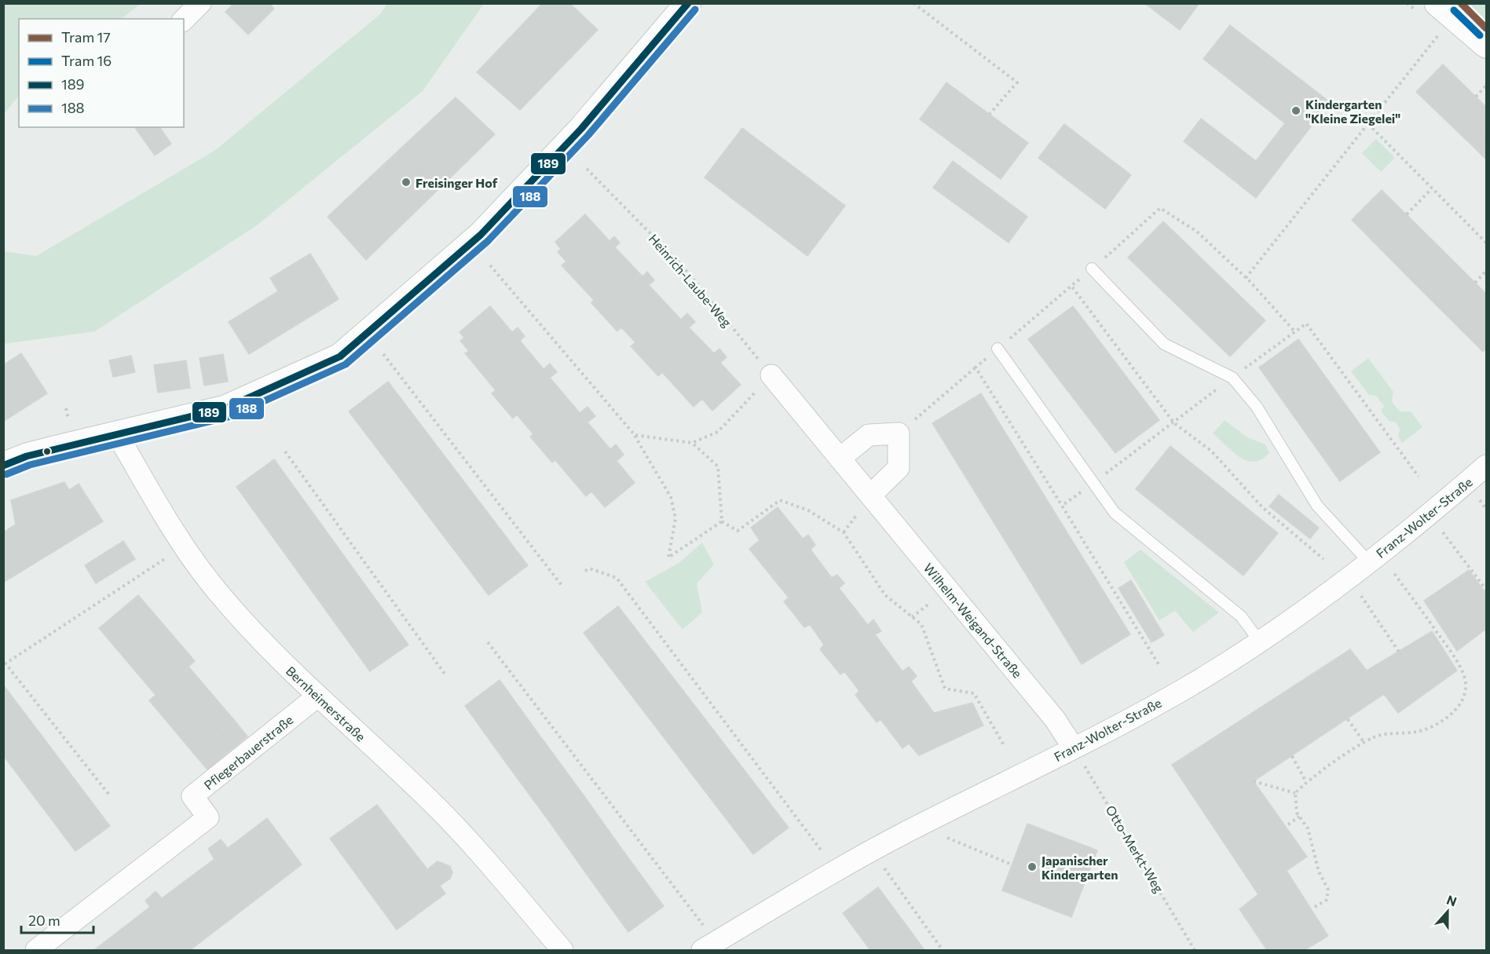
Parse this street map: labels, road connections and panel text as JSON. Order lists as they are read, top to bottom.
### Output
{
  "streets": {
    "street": [
      "Franz-Wolter-Straße",
      "Wilhelm-Weigand-Straße",
      "Bernheimerstraße",
      "Pflegerbauerstraße"
    ],
    "path": ["Heinrich-Laube-Weg", "Otto-Merkt-Weg"]
  },
  "crossings": [
    ["Heinrich-Laube-Weg", "Wilhelm-Weigand-Straße"],
    ["Franz-Wolter-Straße", "Wilhelm-Weigand-Straße"],
    ["Franz-Wolter-Straße", "Otto-Merkt-Weg"],
    ["Wilhelm-Weigand-Straße", "Otto-Merkt-Weg"],
    ["Bernheimerstraße", "Pflegerbauerstraße"]
  ],
  "places": ["Kindergarten \"Kleine Ziegelei\"", "Freisinger Hof", "Japanischer Kindergarten"],
  "lines": [
    "tram line 17",
    "transit line 189",
    "transit line 188",
    "tram line 16"
  ],
  "legend": [
    "Tram 17",
    "Tram 16",
    "189",
    "188"
  ],
  "scale_bar": "20 m",
  "north": "top"
}
